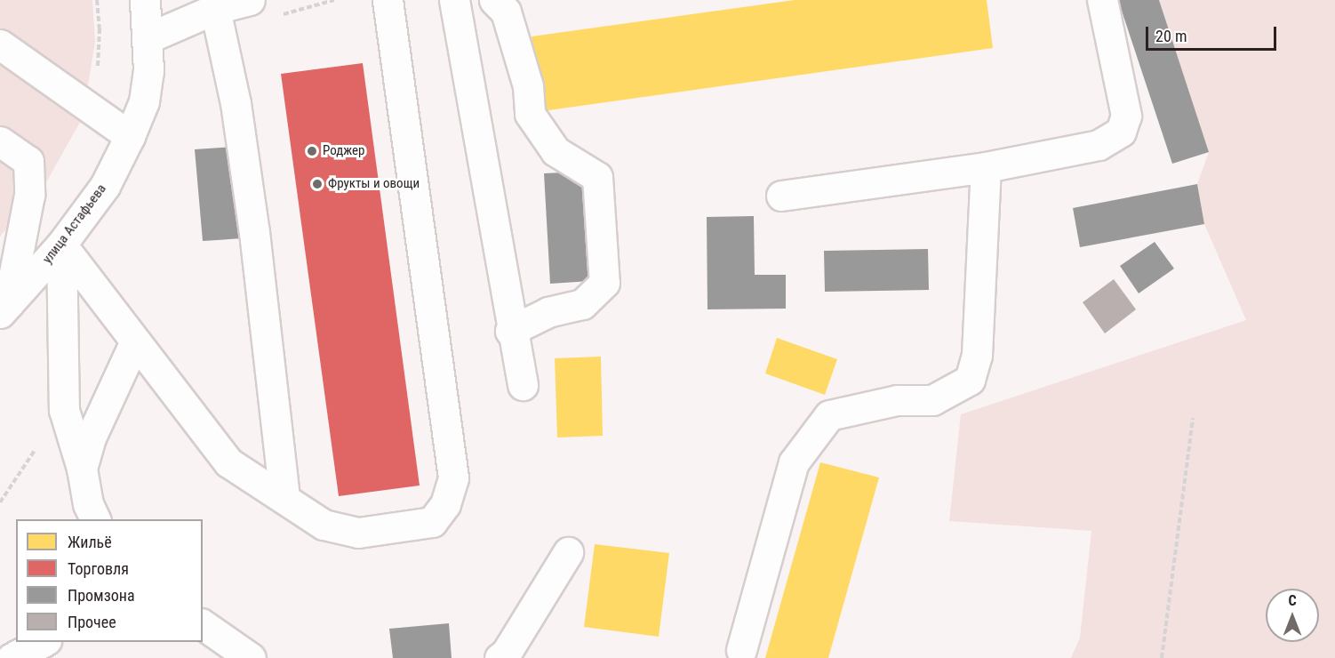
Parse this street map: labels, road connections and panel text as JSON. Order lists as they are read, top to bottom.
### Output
{
  "streets": {
    "street": ["улица Астафьева"]
  },
  "places": ["Роджер", "Фрукты и овощи"],
  "legend": [
    "Жильё",
    "Торговля",
    "Промзона",
    "Прочее"
  ],
  "scale_bar": "20 m",
  "north": "top"
}
